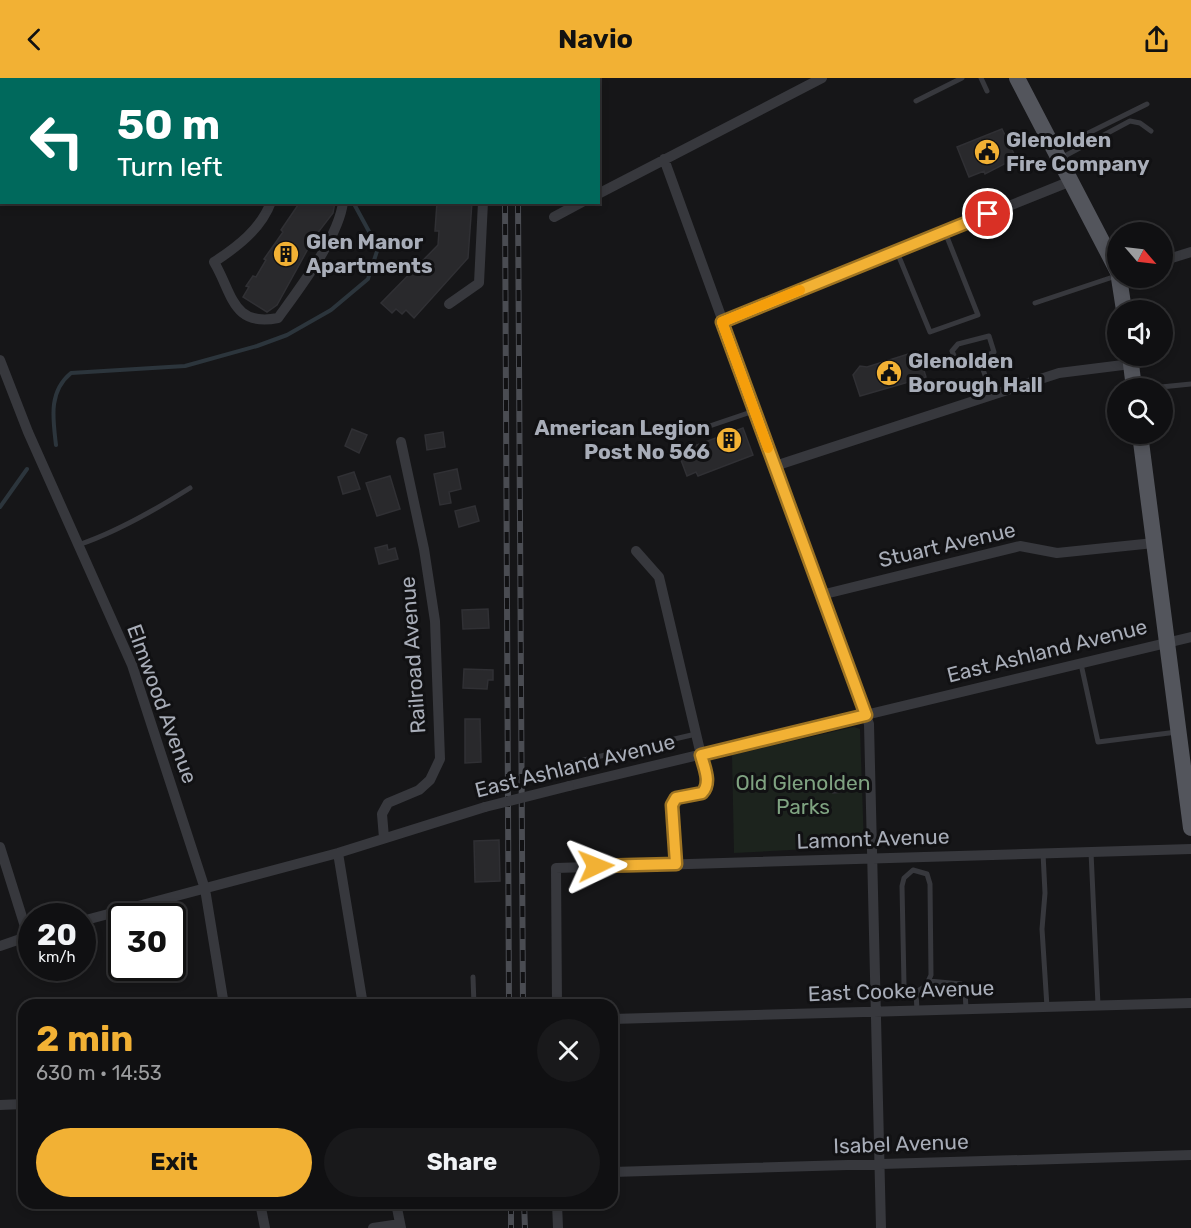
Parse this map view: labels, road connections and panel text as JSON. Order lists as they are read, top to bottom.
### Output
{
  "streets": {
    "street": [
      "Stuart Avenue",
      "East Ashland Avenue",
      "Railroad Avenue",
      "Elmwood Avenue",
      "Lamont Avenue",
      "East Cooke Avenue",
      "Isabel Avenue"
    ]
  },
  "crossings": [
    ["East Ashland Avenue", "Railroad Avenue"],
    ["East Ashland Avenue", "Elmwood Avenue"]
  ],
  "parks": ["Old Glenolden Parks"],
  "places": {
    "public building": ["Glenolden Fire Company", "Glenolden Borough Hall"],
    "building": ["Glen Manor Apartments", "American Legion Post No 566"]
  },
  "north": "bottom right",
  "page": {
    "header": "Navio",
    "turn": ["50 m", "Turn left"],
    "speed": "20 km/h",
    "limit": "30",
    "heading": ["2 min", "630 m · 14:53"],
    "buttons": ["Exit", "Share"]
  }
}
